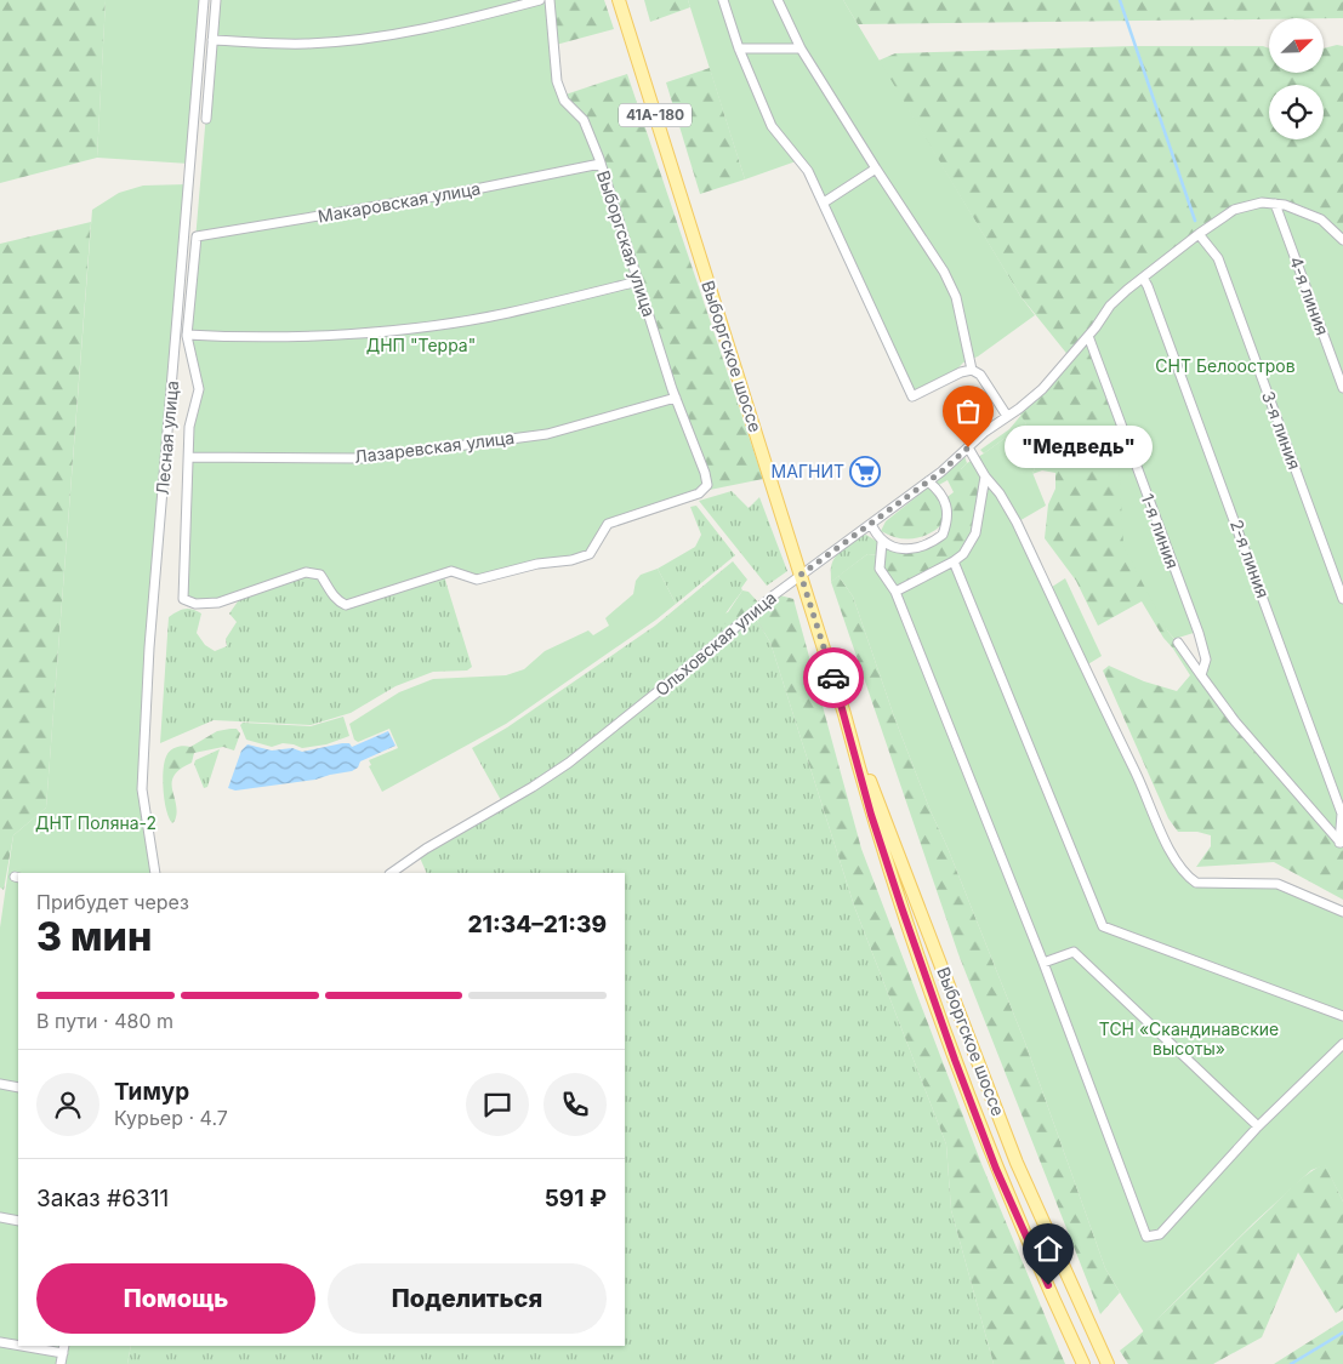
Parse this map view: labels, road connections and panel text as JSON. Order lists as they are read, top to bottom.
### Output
{
  "streets": {
    "main road": ["41А-180", "Выборгское шоссе"],
    "street": [
      "Макаровская улица",
      "Выборгская улица",
      "4-я линия",
      "3-я линия",
      "Лесная улица",
      "Лазаревская улица",
      "1-я линия",
      "2-я линия",
      "Ольховская улица"
    ]
  },
  "crossings": [
    ["Макаровская улица", "Выборгская улица"],
    ["Выборгская улица", "Лазаревская улица"],
    ["4-я линия", "Ольховская улица"],
    ["Выборгское шоссе", "Ольховская улица"],
    ["3-я линия", "Ольховская улица"],
    ["1-я линия", "Ольховская улица"],
    ["2-я линия", "Ольховская улица"]
  ],
  "parks": [
    "ДНП \"Терра\"",
    "СНТ Белоостров",
    "ДНТ Поляна-2",
    "ТСН «Скандинавские высоты»"
  ],
  "places": {
    "other": ["\"Медведь\""],
    "supermarket": ["МАГНИТ"]
  },
  "north": "top right",
  "page": {
    "bubble": "\"Медведь\"",
    "heading": ["3 мин", "Прибудет через", "21:34–21:39"],
    "panel": [
      "Тимур",
      "Курьер · 4.7",
      "Заказ #6311",
      "591 ₽"
    ],
    "bar": "В пути · 480 m",
    "buttons": ["Помощь", "Поделиться"]
  }
}
